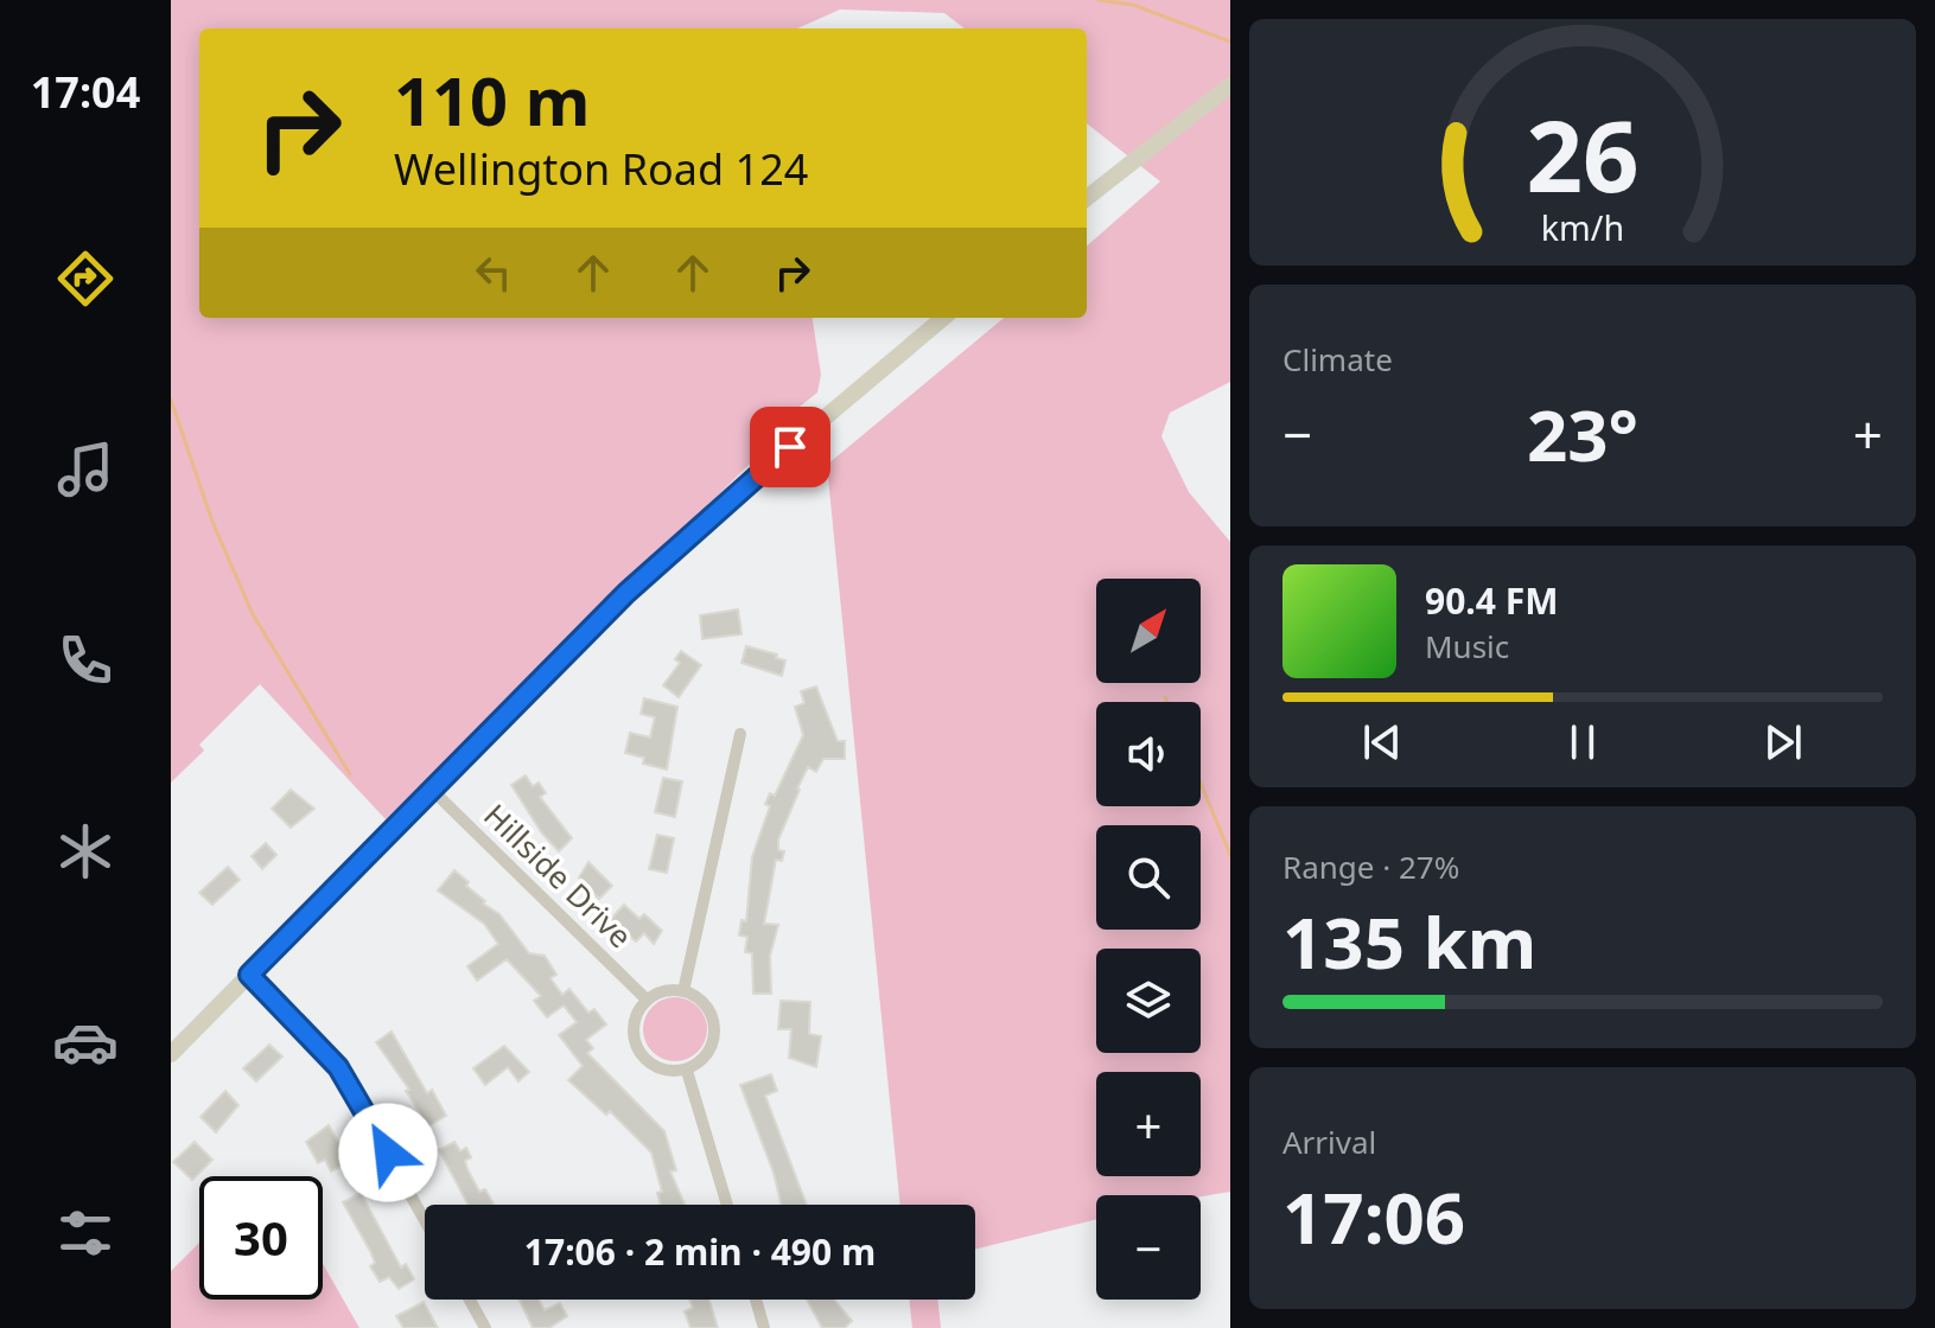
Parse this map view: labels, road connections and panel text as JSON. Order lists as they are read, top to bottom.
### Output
{
  "streets": {
    "street": ["Hillside Drive"]
  },
  "north": "top right",
  "page": {
    "tabs": "17:04",
    "turn": ["110 m", "Wellington Road 124"],
    "tile": [
      "Climate",
      ["Range · 27%", "135 km"],
      ["Arrival", "17:06"]
    ],
    "heat": ["−", "23°", "+"],
    "song": ["90.4 FM", "Music"],
    "map_buttons": ["+", "−"],
    "limit": "30",
    "trip": "17:06 · 2 min · 490 m",
    "gauge": ["26", "km/h"]
  }
}
